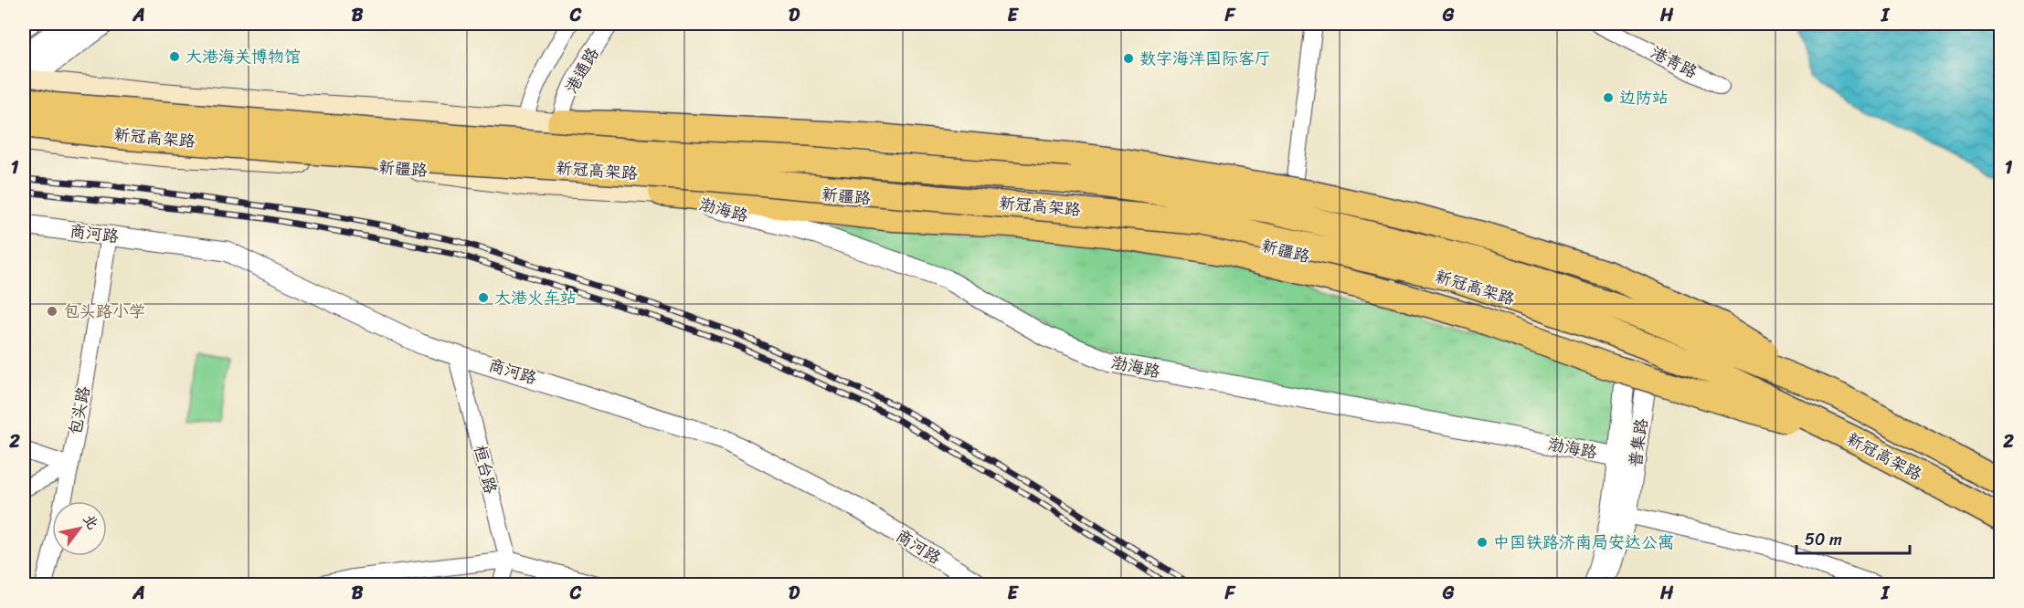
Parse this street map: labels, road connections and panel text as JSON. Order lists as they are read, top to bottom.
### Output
{
  "streets": {
    "highway": ["新冠高架路"],
    "main road": ["新疆路"],
    "street": [
      "港青路",
      "港通路",
      "渤海路",
      "商河路",
      "包头路",
      "普集路",
      "桓台路"
    ]
  },
  "crossings": [
    ["港通路", "新疆路"],
    ["新疆路", "渤海路"],
    ["新疆路", "普集路"],
    ["渤海路", "普集路"],
    ["商河路", "包头路"],
    ["商河路", "桓台路"]
  ],
  "places": [
    "大港海关博物馆",
    "数字海洋国际客厅",
    "边防站",
    "大港火车站",
    "包头路小学",
    "中国铁路济南局安达公寓"
  ],
  "scale_bar": "50 m",
  "north": "top right",
  "grid": {
    "columns": [
      "A",
      "B",
      "C",
      "D",
      "E",
      "F",
      "G",
      "H",
      "I"
    ],
    "rows": ["1", "2"]
  }
}
